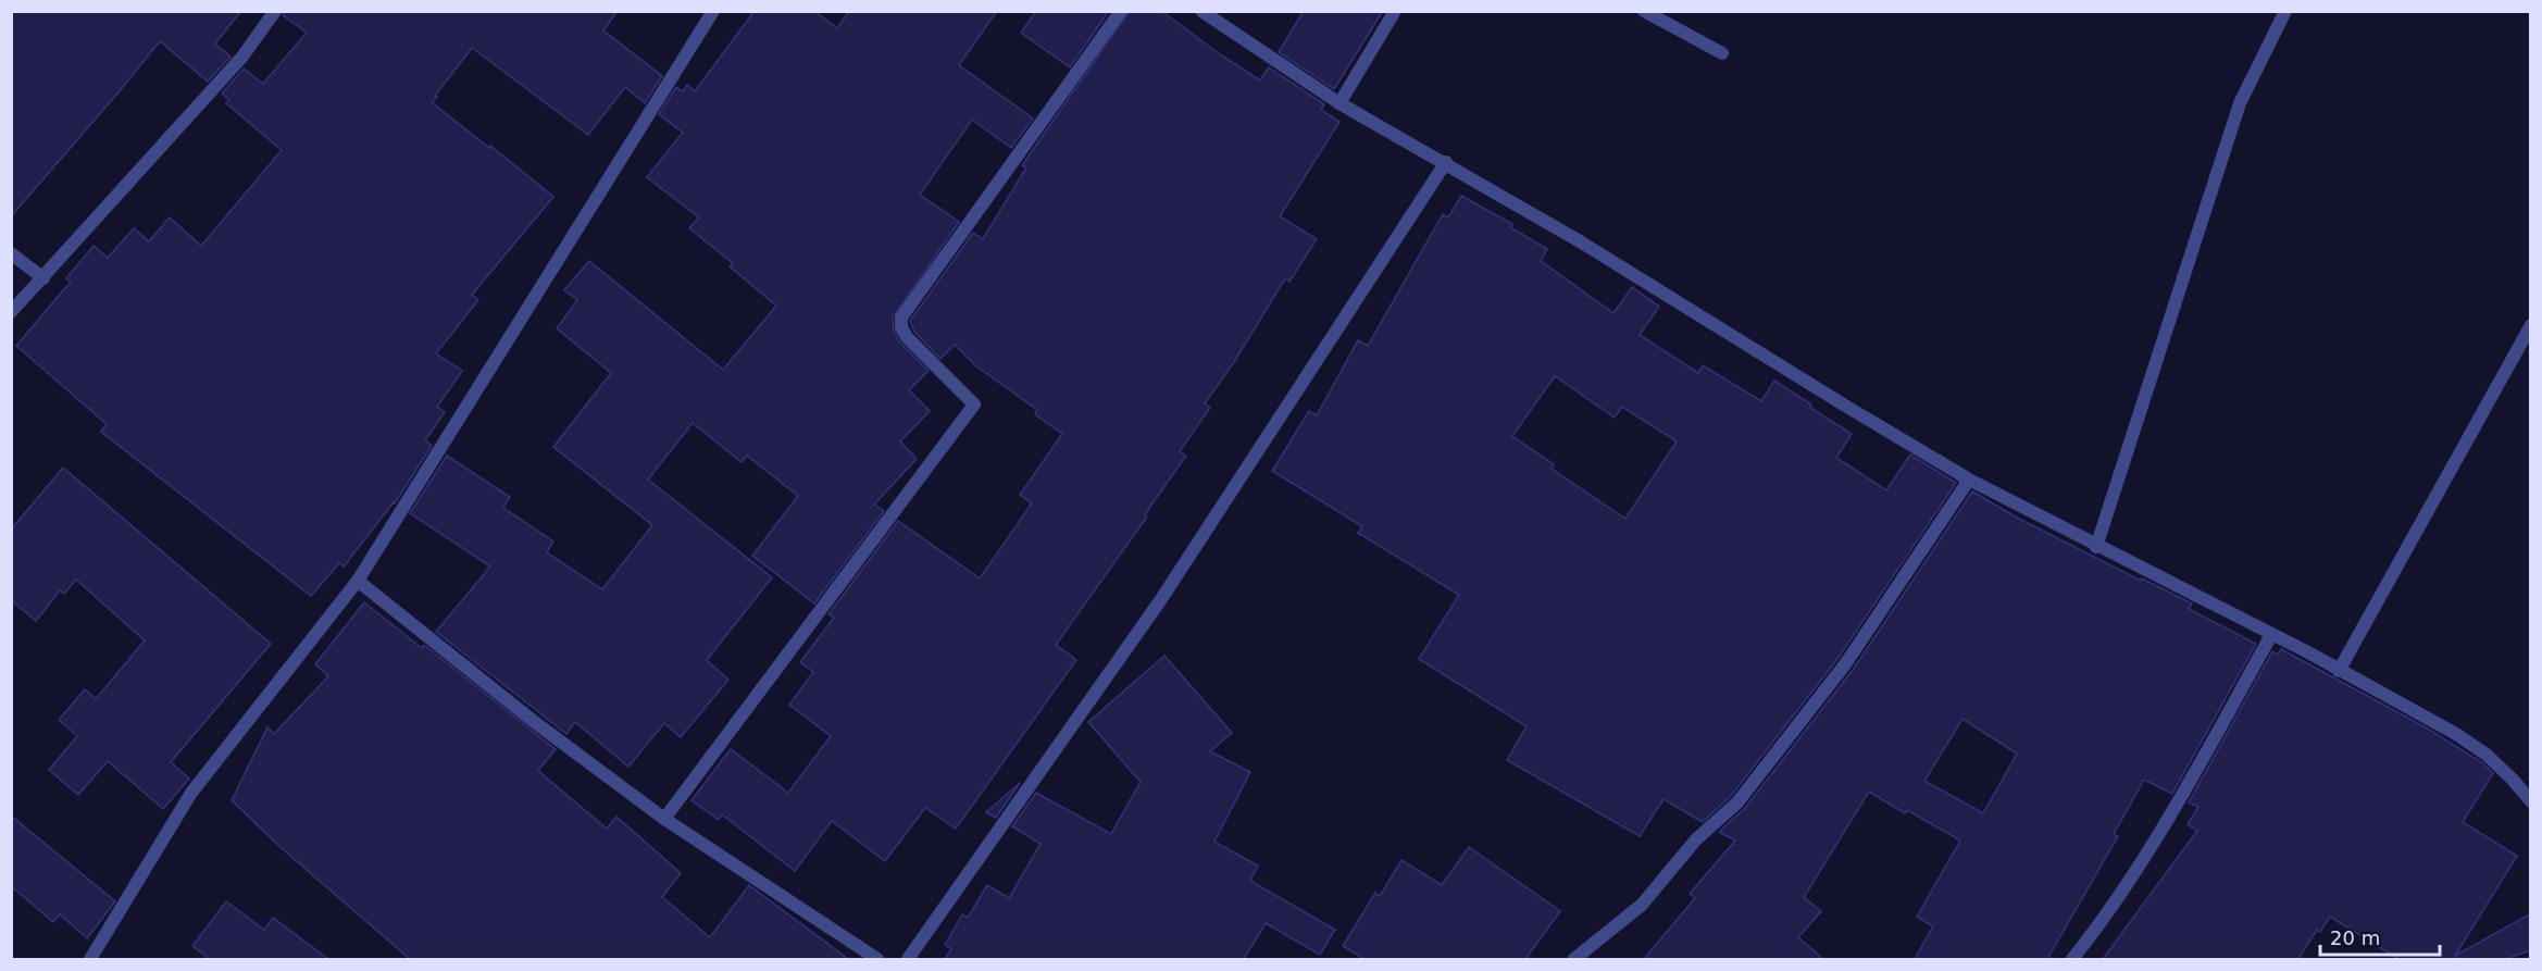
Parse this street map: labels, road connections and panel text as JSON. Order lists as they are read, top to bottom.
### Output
{
  "scale_bar": "20 m"
}
